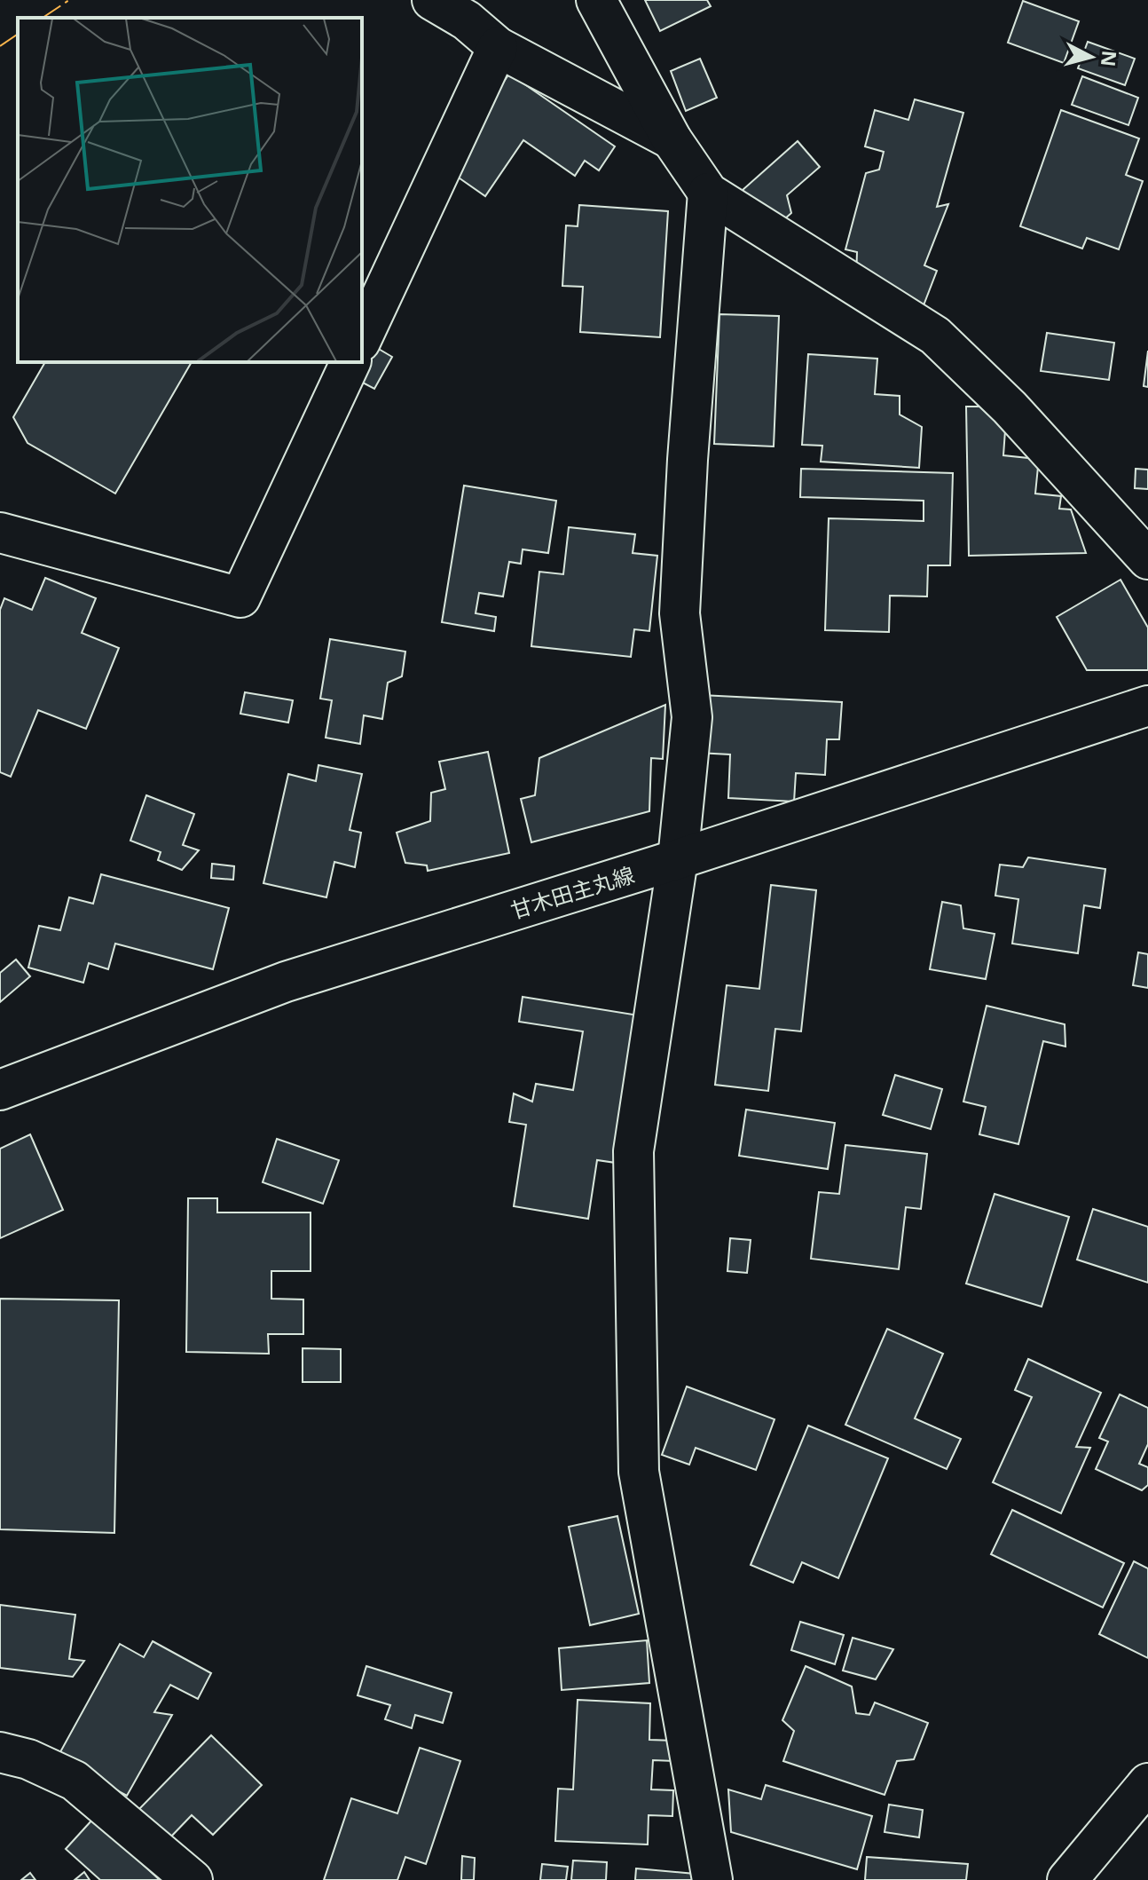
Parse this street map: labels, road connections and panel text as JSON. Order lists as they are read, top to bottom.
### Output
{
  "streets": {
    "street": ["甘木田主丸線"]
  },
  "north": "right"
}
